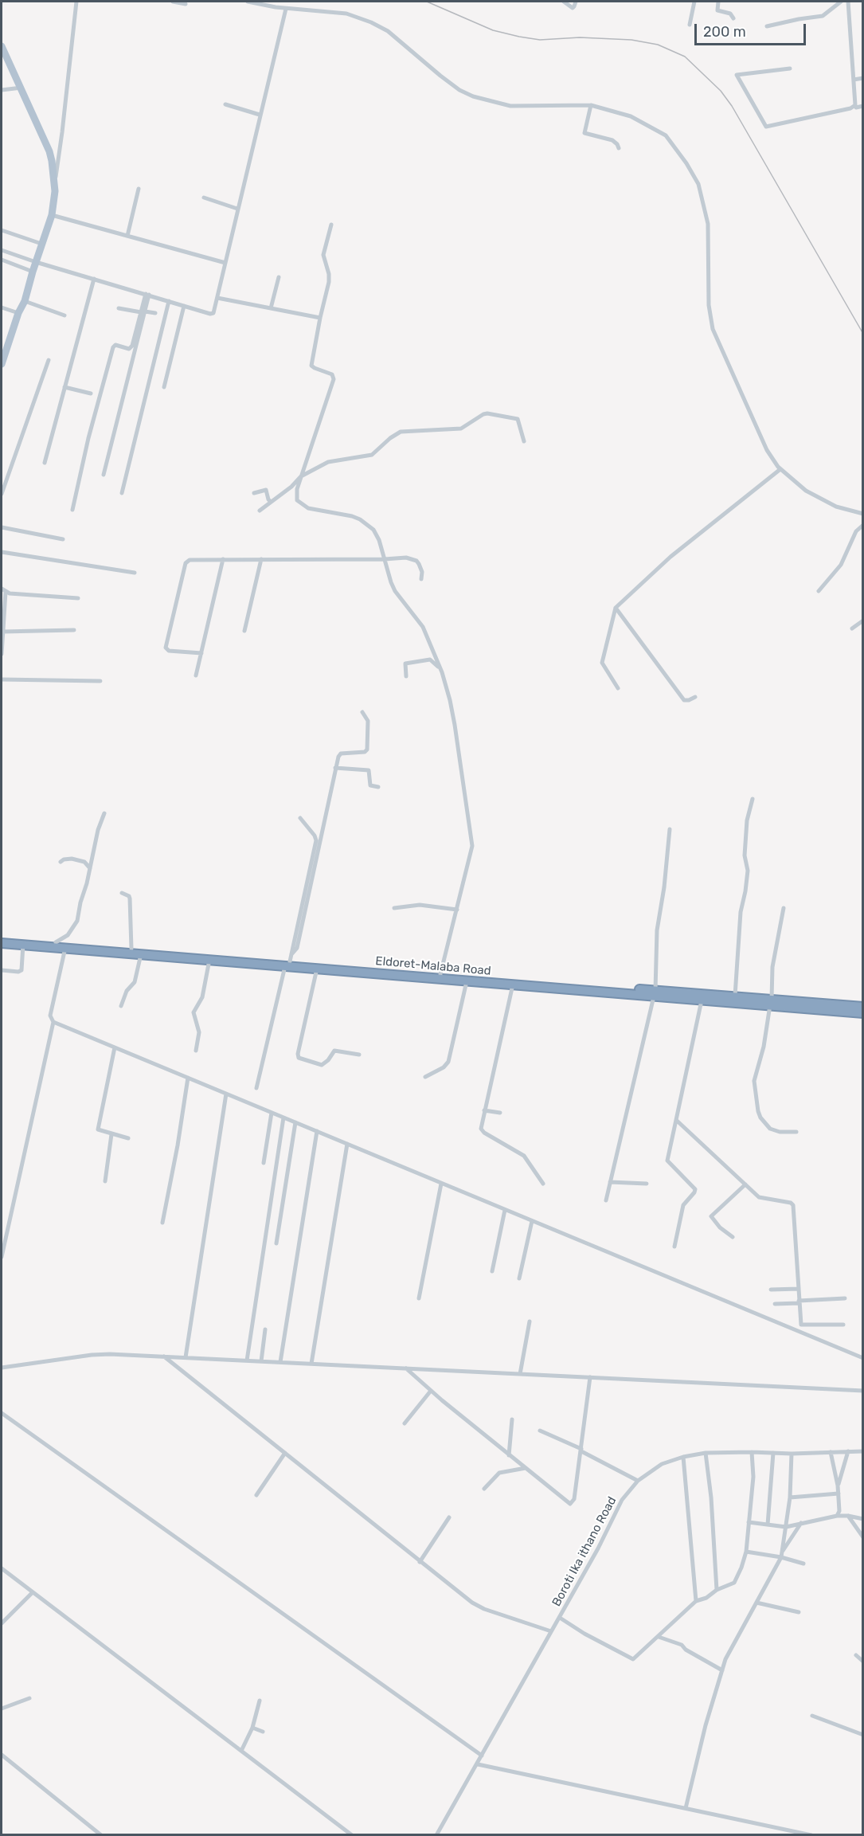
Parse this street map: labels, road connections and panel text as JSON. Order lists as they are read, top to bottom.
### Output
{
  "streets": {
    "highway": ["Eldoret-Malaba Road"],
    "street": ["Boroti Ika ithano Road"]
  },
  "scale_bar": "200 m"
}
